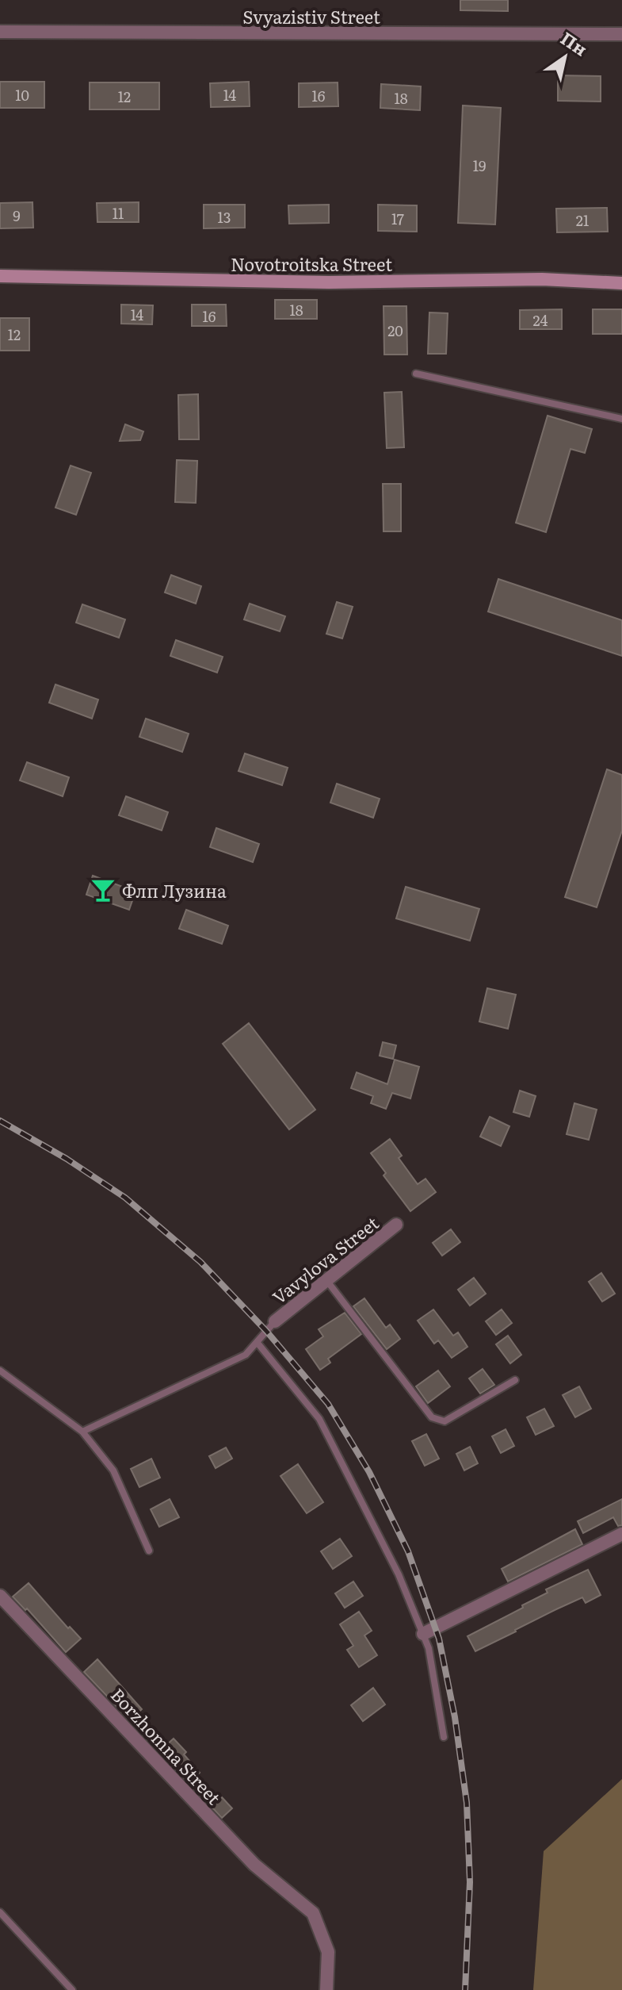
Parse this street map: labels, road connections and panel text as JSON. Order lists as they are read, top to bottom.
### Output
{
  "streets": {
    "main road": ["Novotroitska Street"],
    "street": ["Svyazistiv Street", "Vavylova Street", "Borzhomna Street"]
  },
  "places": {
    "bar": ["Флп Лузина"]
  },
  "house_numbers": [
    "10",
    "14",
    "16",
    "12",
    "18",
    "19",
    "11",
    "9",
    "13",
    "17",
    "21",
    "18",
    "14",
    "16",
    "24",
    "20",
    "12"
  ],
  "north": "top right"
}
